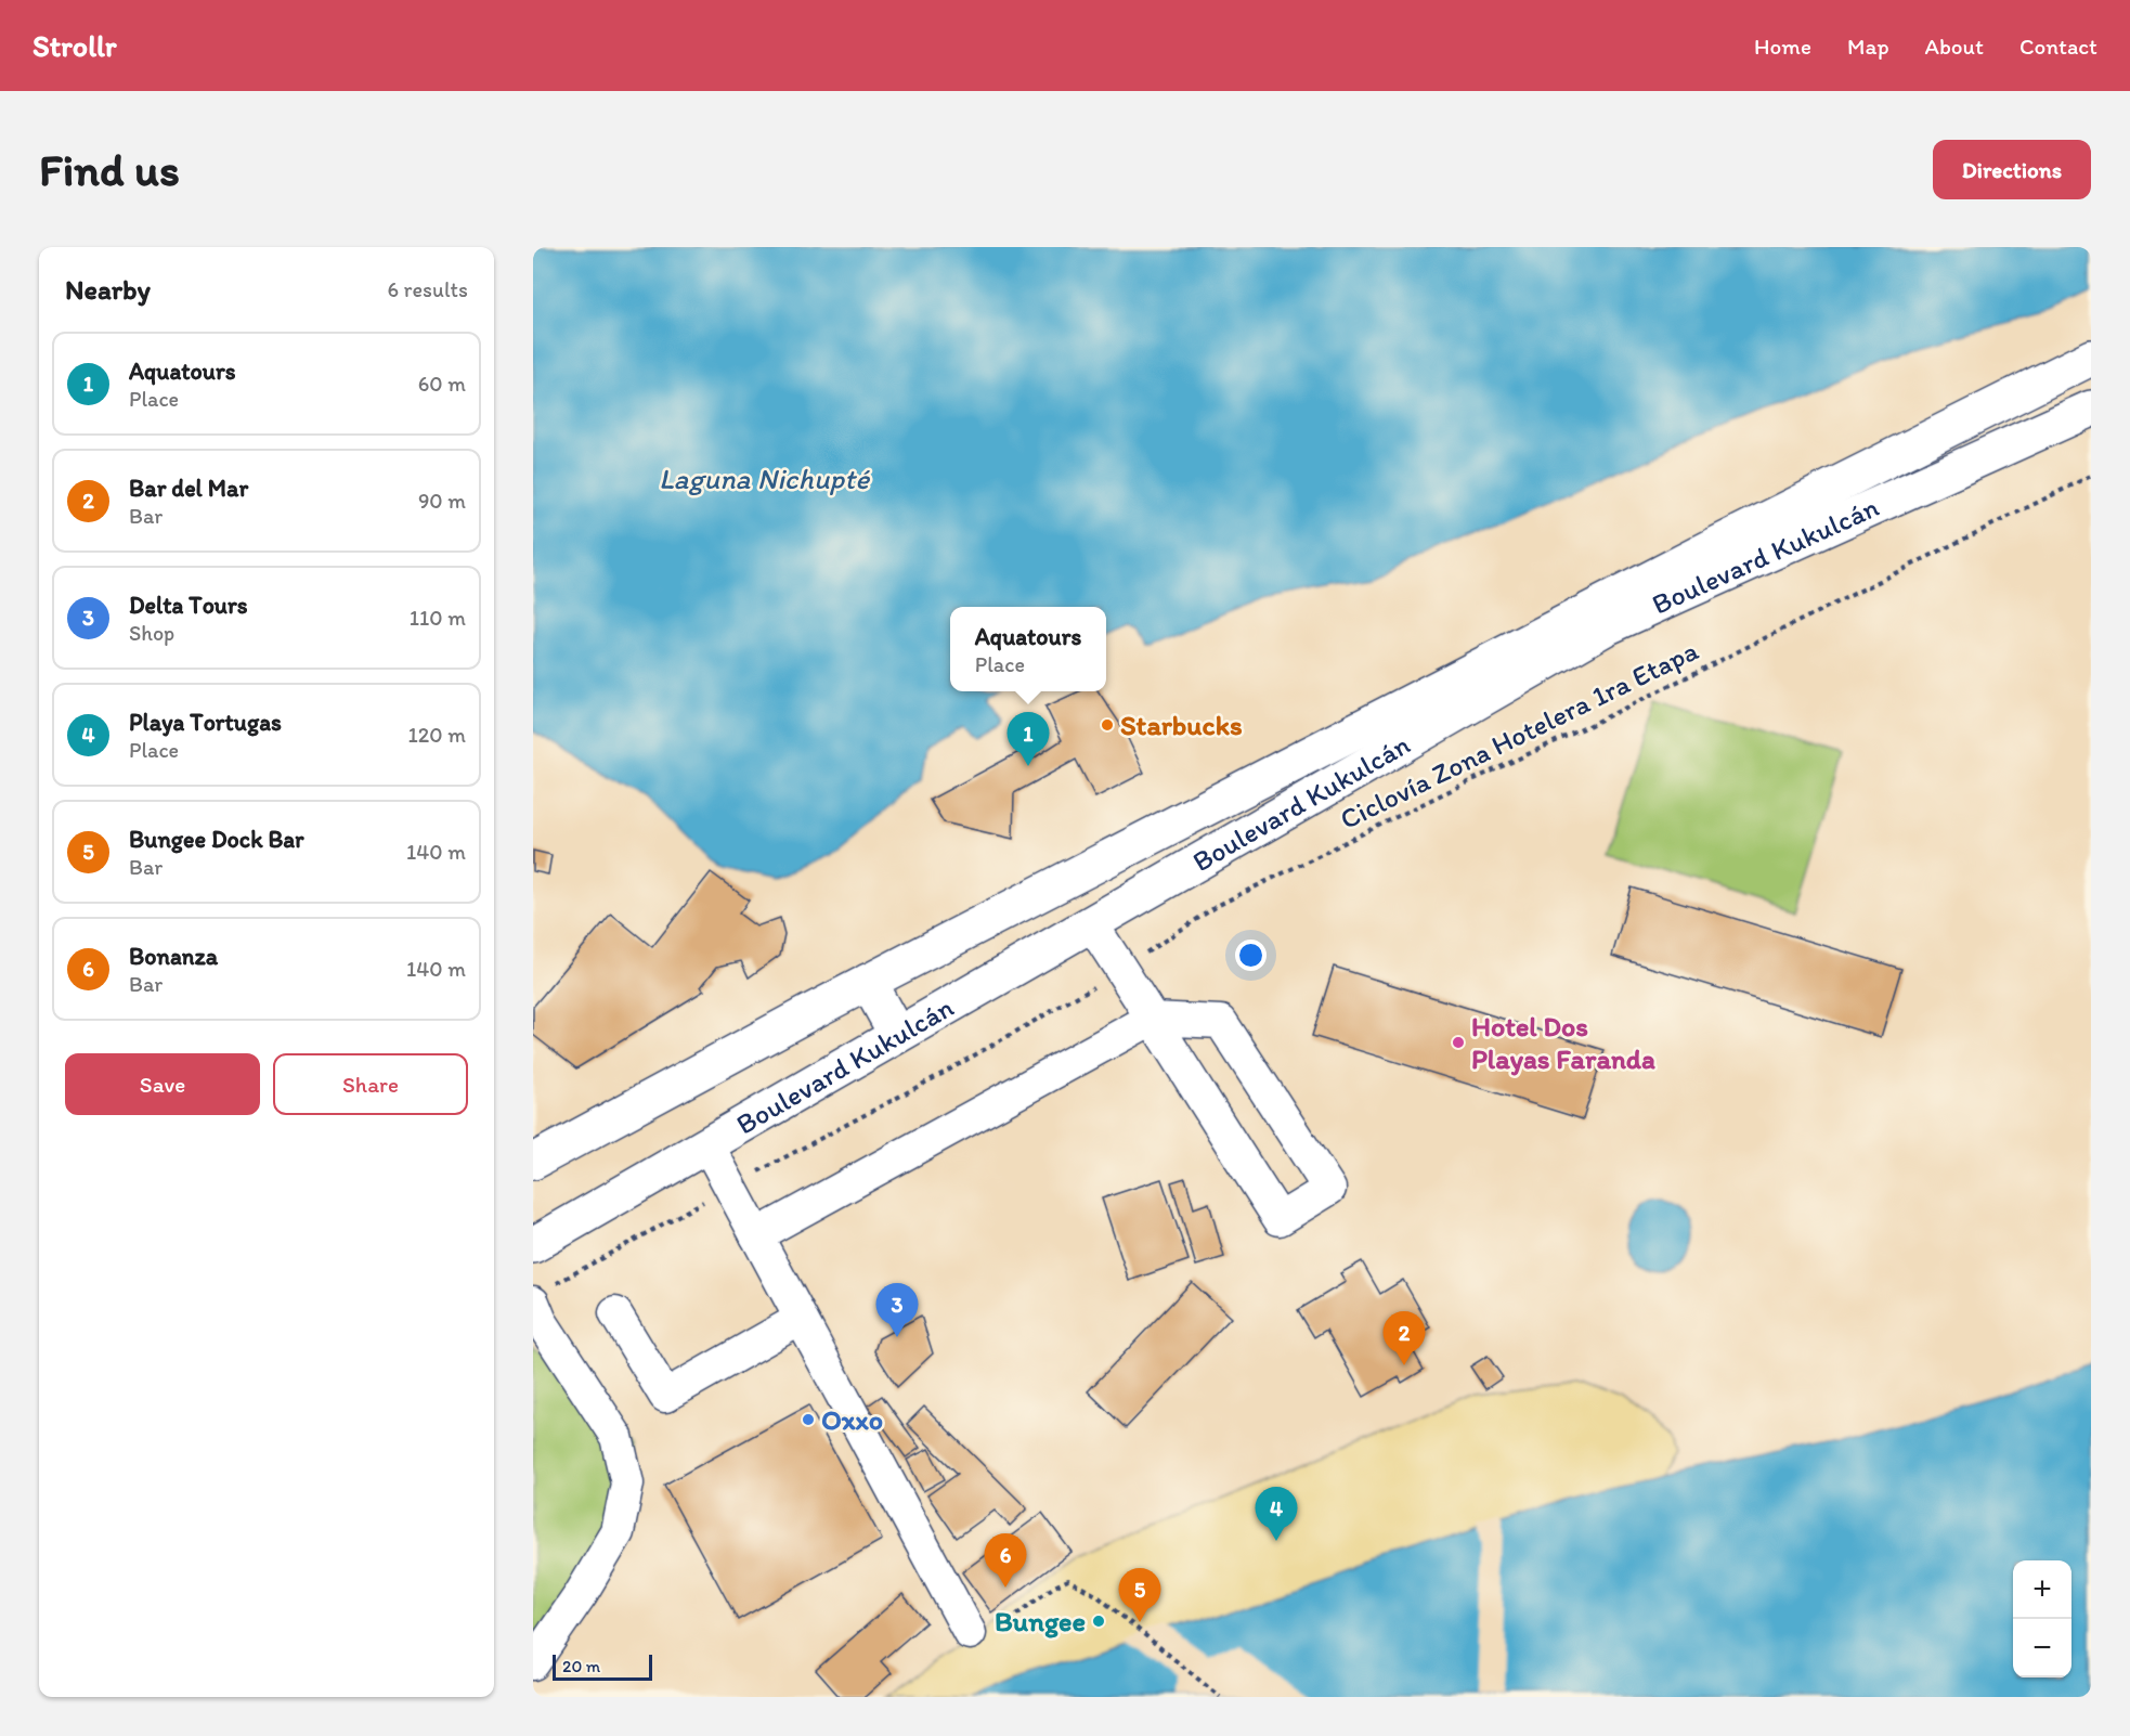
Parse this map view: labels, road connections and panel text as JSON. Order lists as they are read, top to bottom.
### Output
{
  "streets": {
    "main road": ["Boulevard Kukulcán"],
    "path": ["Ciclovía Zona Hotelera 1ra Etapa"]
  },
  "water": ["Laguna Nichupté"],
  "places": [
    "Starbucks",
    "Hotel Dos Playas Faranda",
    "Oxxo",
    "Bungee"
  ],
  "scale_bar": "20 m",
  "page": {
    "header": "Strollr",
    "nav": [
      "Home",
      "Map",
      "About",
      "Contact"
    ],
    "buttons": [
      "Directions",
      ["Save", "Share"]
    ],
    "title": "Find us",
    "heading": ["Nearby", "6 results"],
    "list": [
      {
        "mark": "1",
        "name": "Aquatours",
        "note": "Place",
        "value": "60 m"
      },
      {
        "mark": "2",
        "name": "Bar del Mar",
        "note": "Bar",
        "value": "90 m"
      },
      {
        "mark": "3",
        "name": "Delta Tours",
        "note": "Shop",
        "value": "110 m"
      },
      {
        "mark": "4",
        "name": "Playa Tortugas",
        "note": "Place",
        "value": "120 m"
      },
      {
        "mark": "5",
        "name": "Bungee Dock Bar",
        "note": "Bar",
        "value": "140 m"
      },
      {
        "mark": "6",
        "name": "Bonanza",
        "note": "Bar",
        "value": "140 m"
      }
    ],
    "popup": ["Aquatours", "Place"],
    "pins": [
      "1",
      "3",
      "2",
      "4",
      "6",
      "5"
    ],
    "map_buttons": ["+", "−"],
    "scale": "20 m"
  }
}
